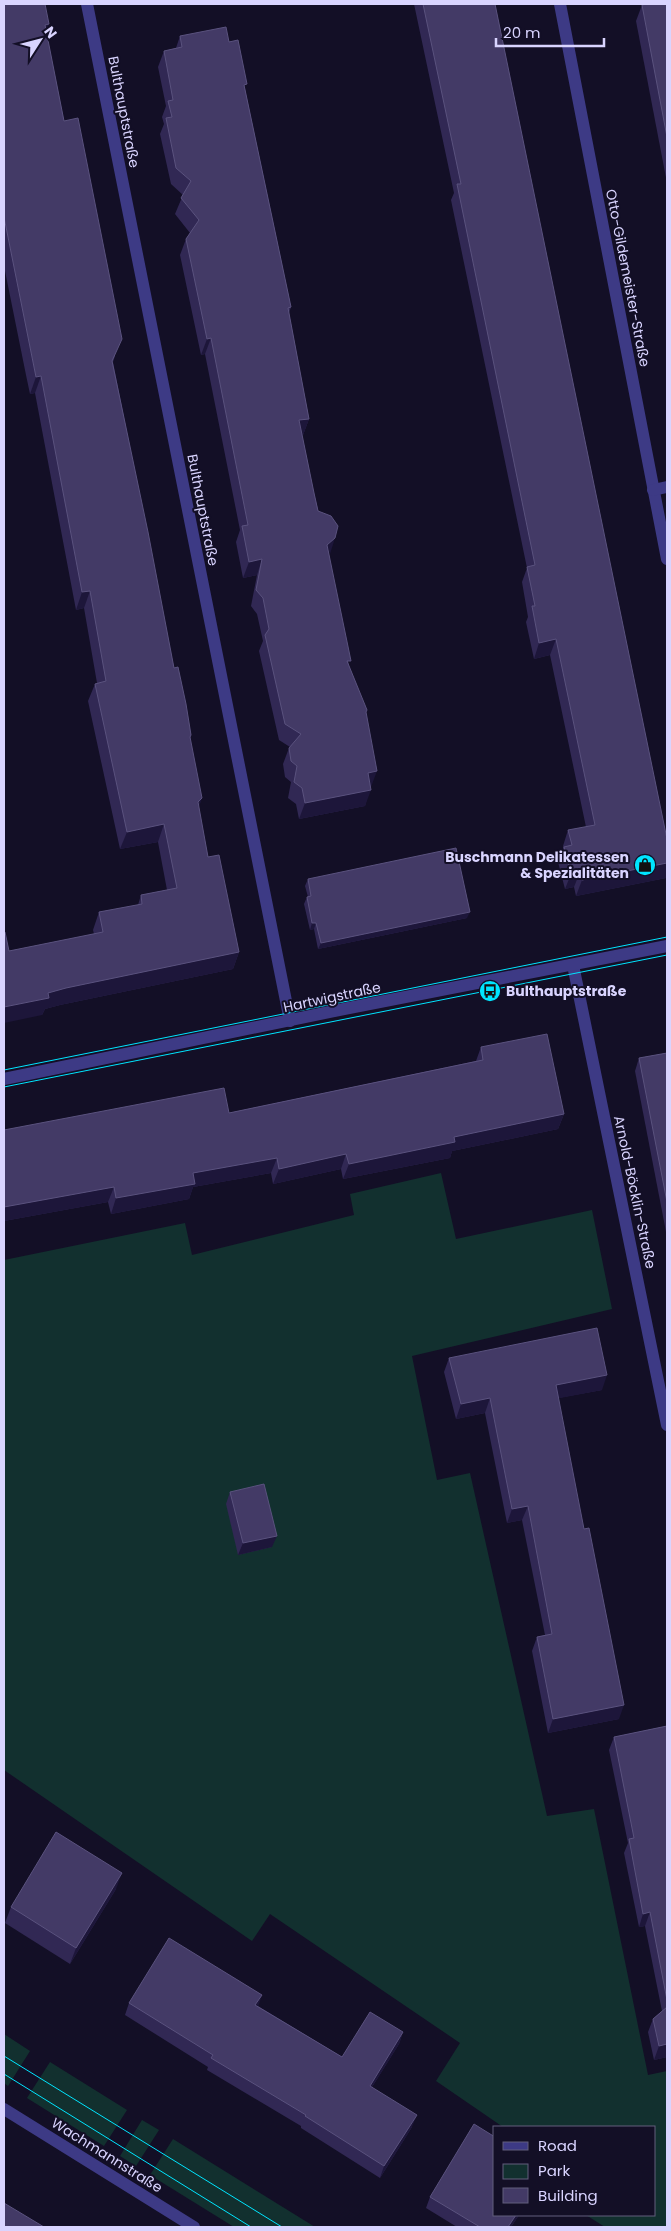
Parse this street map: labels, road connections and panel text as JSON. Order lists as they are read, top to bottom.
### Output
{
  "streets": {
    "street": [
      "Bulthauptstraße",
      "Otto-Gildemeister-Straße",
      "Hartwigstraße",
      "Arnold-Böcklin-Straße",
      "Wachmannstraße"
    ]
  },
  "crossings": [
    ["Bulthauptstraße", "Hartwigstraße"],
    ["Hartwigstraße", "Arnold-Böcklin-Straße"]
  ],
  "places": {
    "shop": ["Buschmann Delikatessen & Spezialitäten"],
    "bus stop": ["Bulthauptstraße"]
  },
  "legend": ["Road", "Park", "Building"],
  "scale_bar": "20 m",
  "north": "top right"
}
